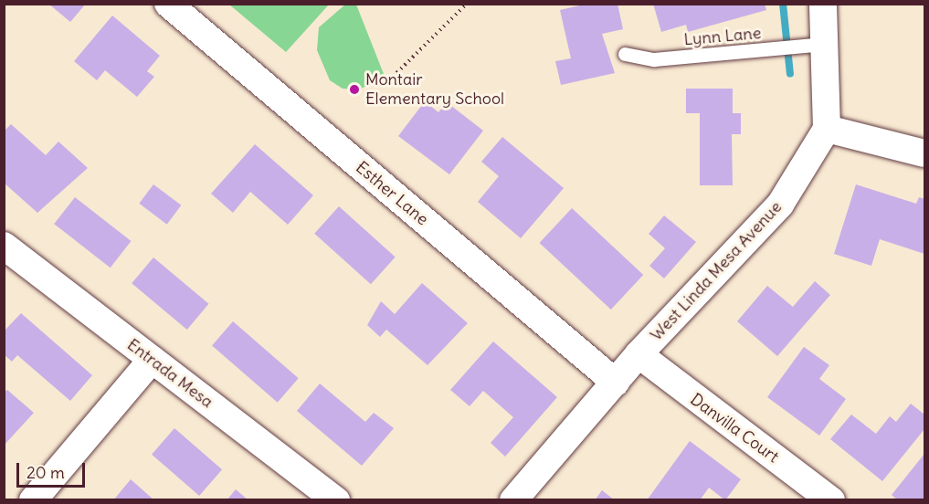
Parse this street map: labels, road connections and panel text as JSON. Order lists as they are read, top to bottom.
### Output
{
  "streets": {
    "street": [
      "Esther Lane",
      "West Linda Mesa Avenue",
      "Entrada Mesa",
      "Danvilla Court"
    ],
    "lane": ["Lynn Lane"]
  },
  "crossings": [
    ["Esther Lane", "West Linda Mesa Avenue"],
    ["West Linda Mesa Avenue", "Danvilla Court"]
  ],
  "places": ["Montair Elementary School"],
  "scale_bar": "20 m"
}
